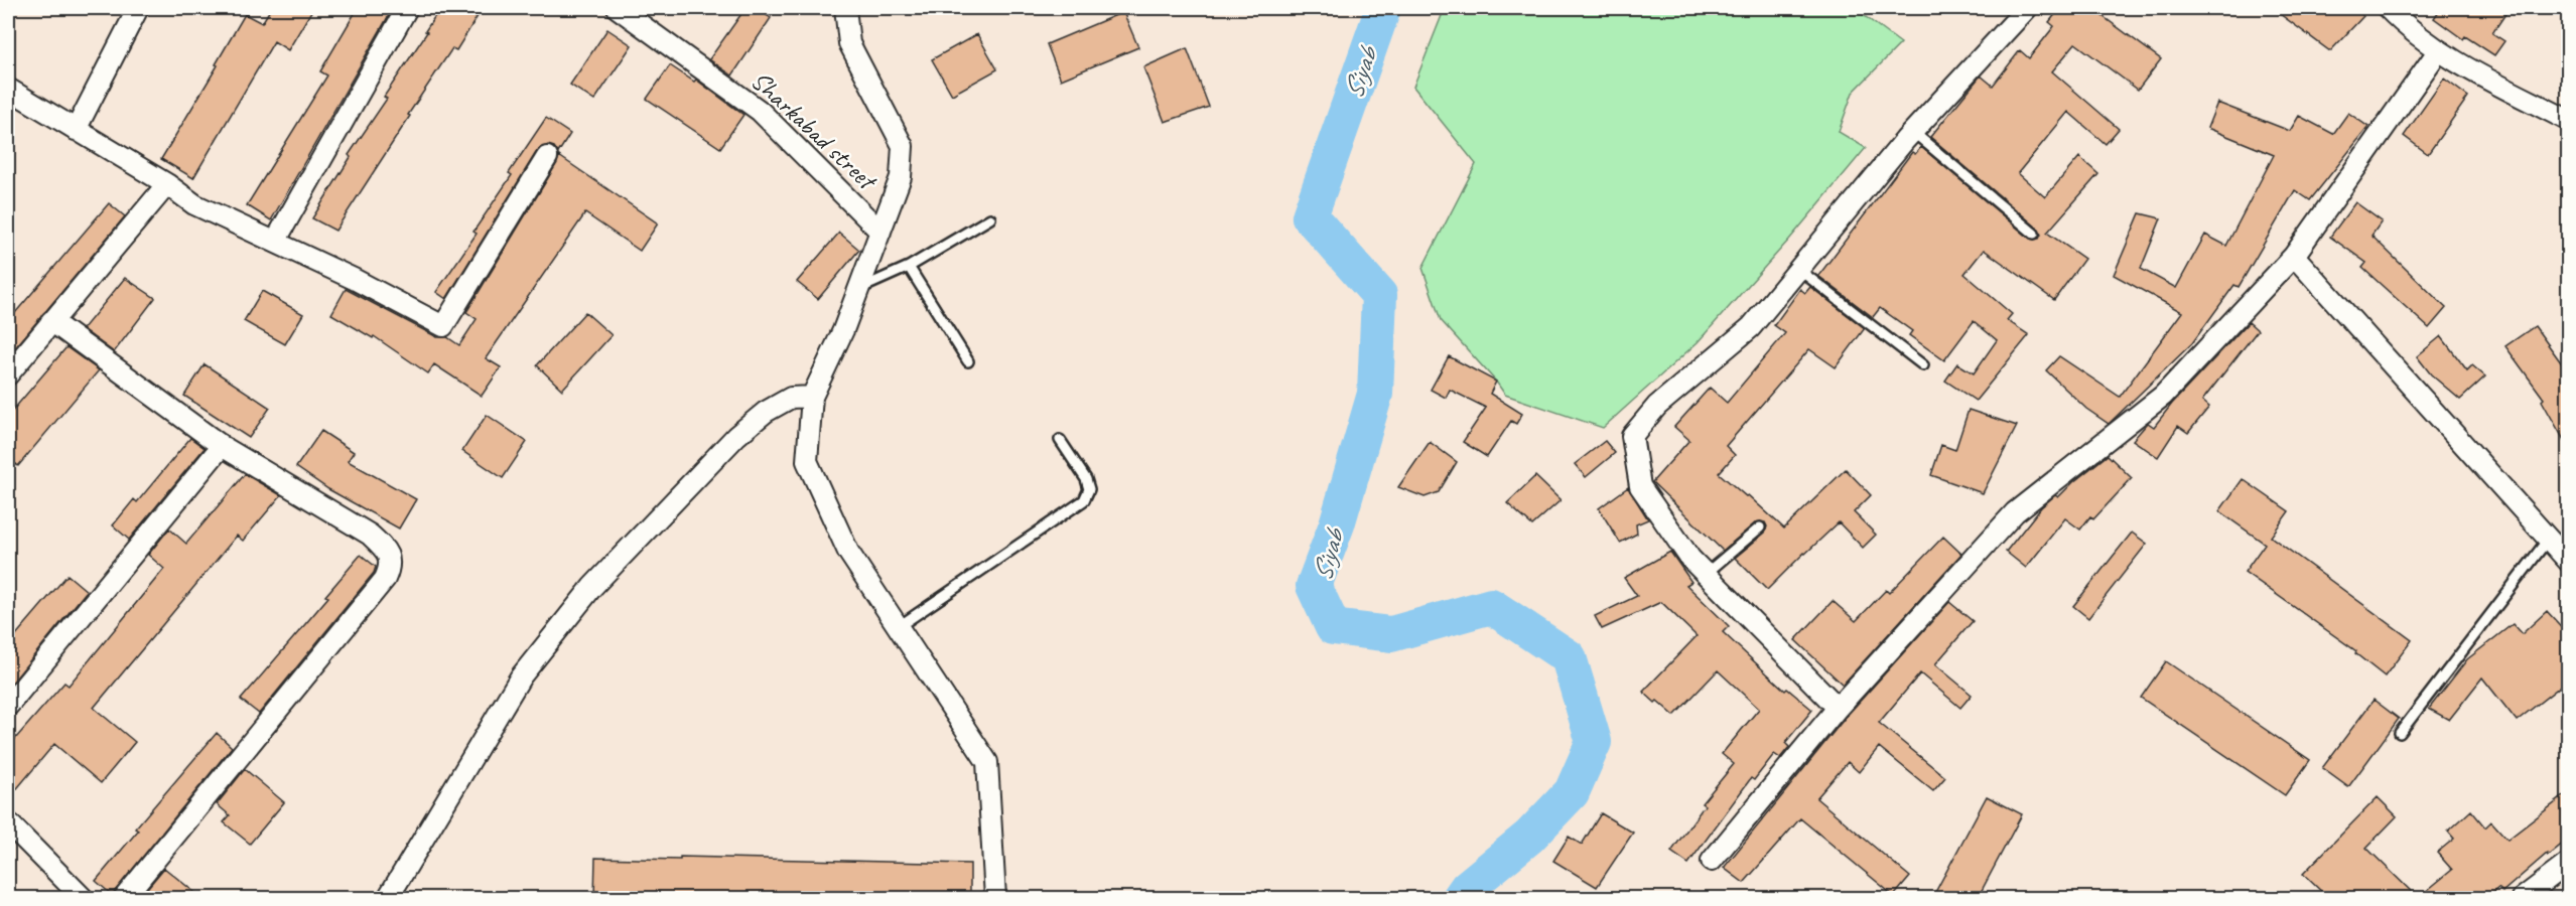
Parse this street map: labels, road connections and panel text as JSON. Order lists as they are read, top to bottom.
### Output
{
  "streets": {
    "street": ["Sharkabad street"]
  },
  "water": ["Siyab"]
}
